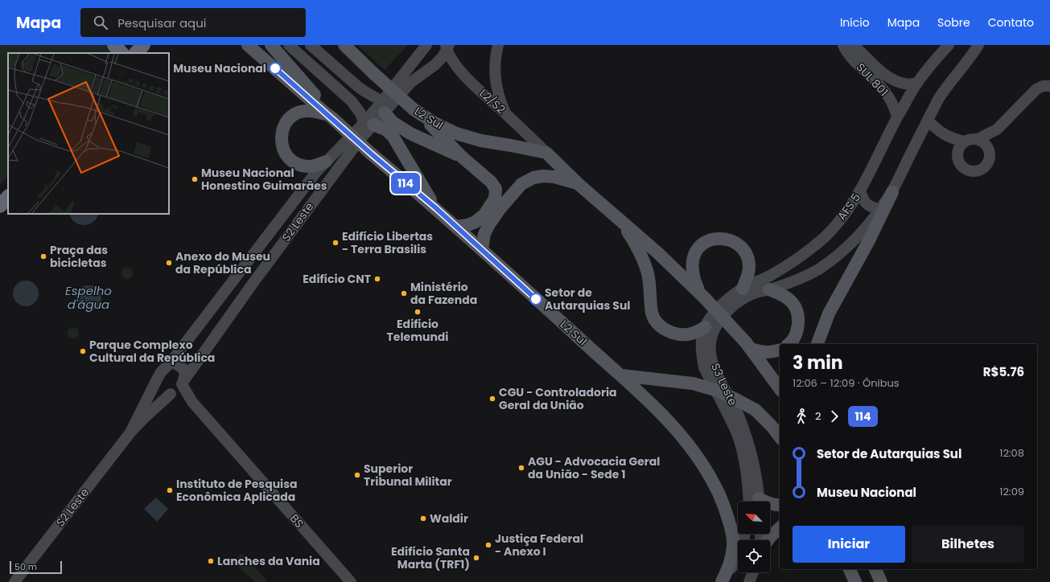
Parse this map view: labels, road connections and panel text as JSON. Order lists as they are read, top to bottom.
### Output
{
  "streets": {
    "main road": [
      "SUL 801",
      "L2/S2",
      "L2 Sul",
      "AFS 5",
      "S2 Leste",
      "S3 Leste",
      "BS"
    ]
  },
  "crossings": [
    ["SUL 801", "AFS 5"],
    ["L2/S2", "L2 Sul"],
    ["L2/S2", "S2 Leste"],
    ["AFS 5", "S3 Leste"],
    ["S2 Leste", "BS"]
  ],
  "water": ["Espelho d'água"],
  "places": [
    "Museu Nacional",
    "Museu Nacional Honestino Guimarães",
    "Edifício Libertas - Terra Brasilis",
    "Praça das bicicletas",
    "Anexo do Museu da República",
    "Edifício CNT",
    "Ministério da Fazenda",
    "Setor de Autarquias Sul",
    "Edificio Telemundi",
    "Parque Complexo Cultural da República",
    "CGU - Controladoria Geral da União",
    "AGU - Advocacia Geral da União - Sede 1",
    "Superior Tribunal Militar",
    "Instituto de Pesquisa Econômica Aplicada",
    "Waldir",
    "Justiça Federal - Anexo I",
    "Edifício Santa Marta (TRF1)",
    "Lanches da Vania"
  ],
  "lines": ["bus line 114"],
  "scale_bar": "50 m",
  "north": "top left",
  "page": {
    "header": "Mapa",
    "search": "Pesquisar aqui",
    "nav": [
      "Início",
      "Mapa",
      "Sobre",
      "Contato"
    ],
    "on_map": "114",
    "heading": ["3 min", "12:06 – 12:09 · Ônibus", "R$5.76"],
    "legs": ["2", "114"],
    "list": [
      {
        "name": "Setor de Autarquias Sul",
        "value": "12:08"
      },
      {
        "name": "Museu Nacional",
        "value": "12:09"
      }
    ],
    "buttons": ["Iniciar", "Bilhetes"],
    "scale": "50 m"
  }
}
